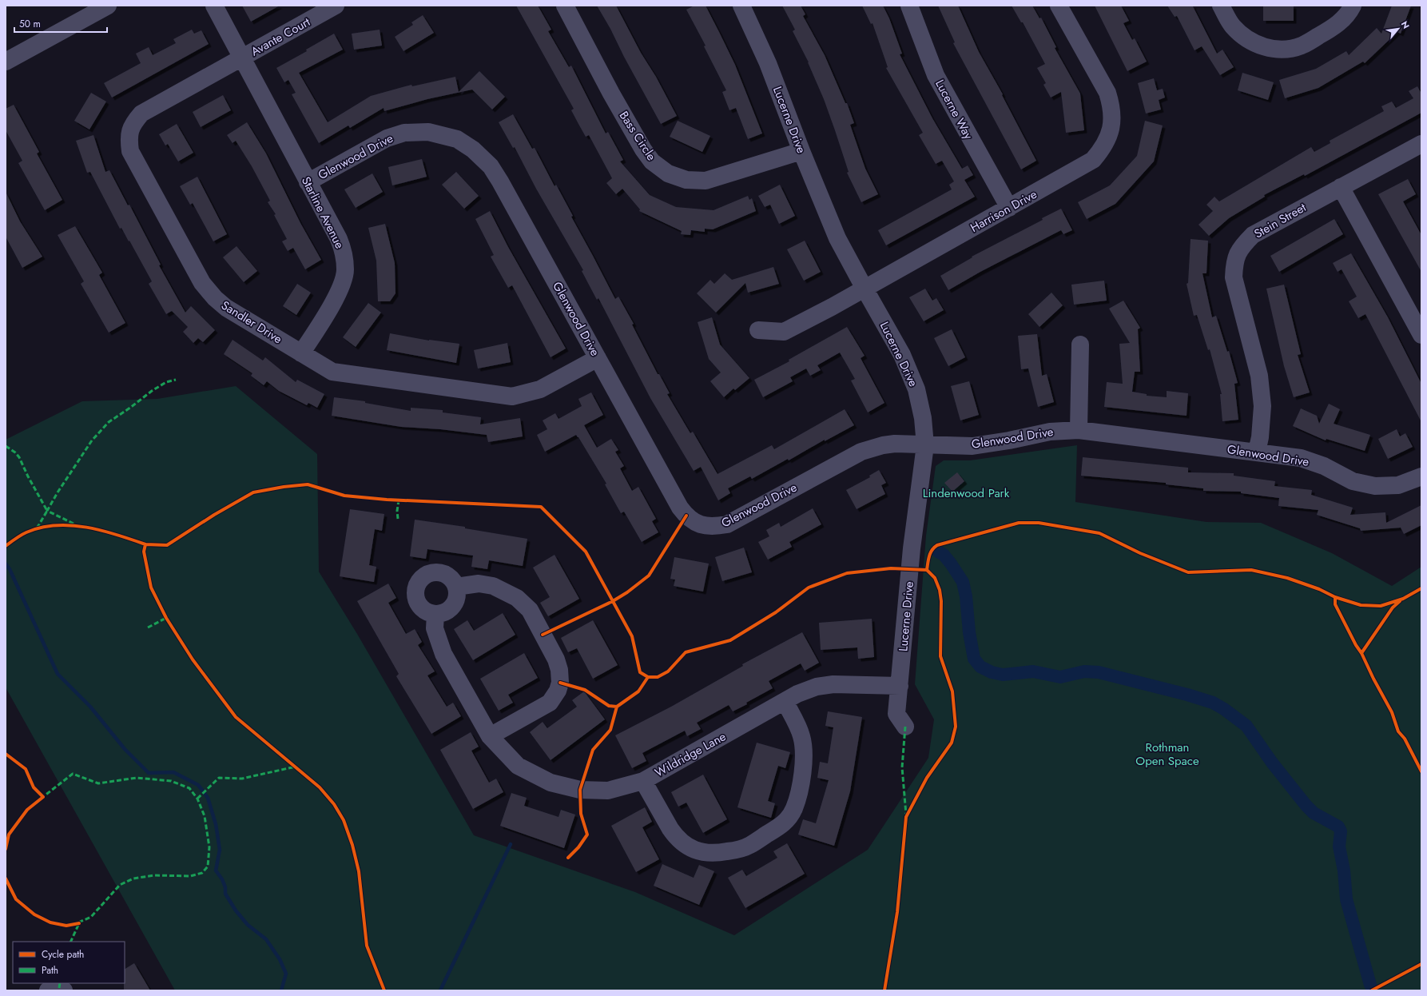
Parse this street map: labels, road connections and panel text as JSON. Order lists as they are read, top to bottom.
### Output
{
  "streets": {
    "street": [
      "Avante Court",
      "Lucerne Way",
      "Lucerne Drive",
      "Bass Circle",
      "Glenwood Drive",
      "Harrison Drive",
      "Starline Avenue",
      "Stein Street",
      "Sandler Drive",
      "Wildridge Lane"
    ]
  },
  "crossings": [
    ["Avante Court", "Starline Avenue"],
    ["Avante Court", "Sandler Drive"],
    ["Lucerne Way", "Harrison Drive"],
    ["Lucerne Drive", "Bass Circle"],
    ["Lucerne Drive", "Glenwood Drive"],
    ["Lucerne Drive", "Harrison Drive"],
    ["Lucerne Drive", "Wildridge Lane"],
    ["Glenwood Drive", "Starline Avenue"],
    ["Glenwood Drive", "Stein Street"],
    ["Glenwood Drive", "Sandler Drive"],
    ["Starline Avenue", "Sandler Drive"]
  ],
  "parks": ["Lindenwood Park", "Rothman Open Space"],
  "legend": ["Cycle path", "Path"],
  "scale_bar": "50 m",
  "north": "top right"
}
